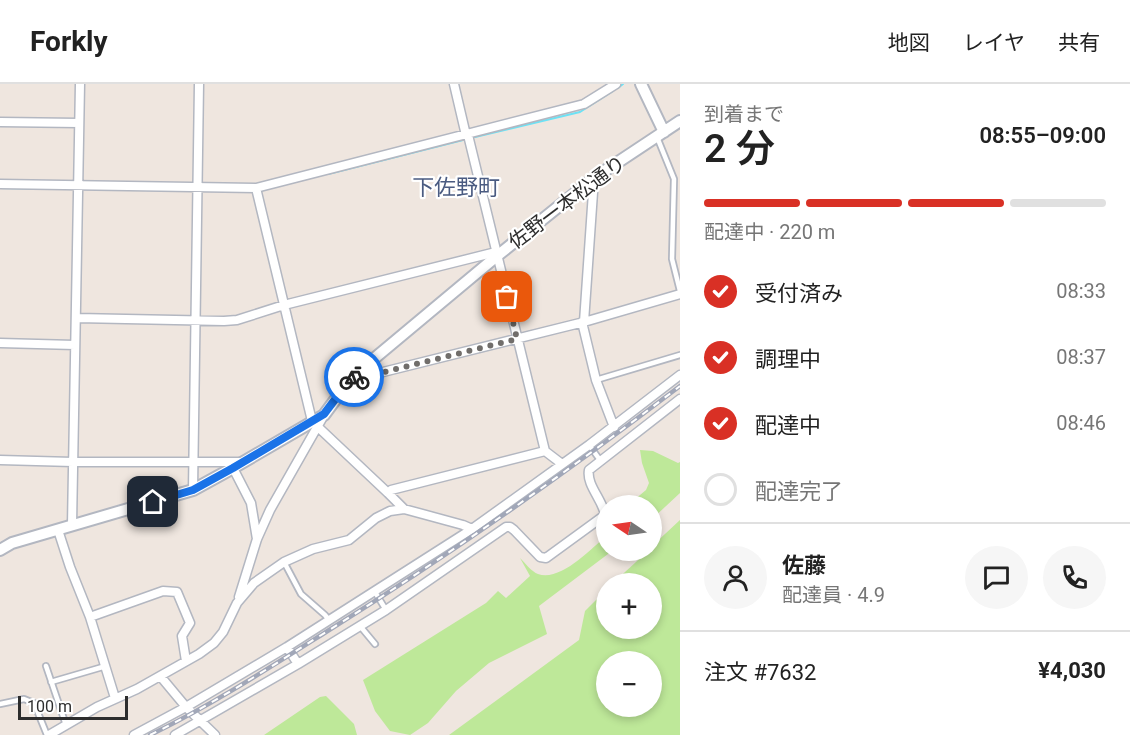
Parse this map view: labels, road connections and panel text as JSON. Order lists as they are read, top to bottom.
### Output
{
  "streets": {
    "street": ["佐野一本松通り"]
  },
  "districts": ["下佐野町"],
  "scale_bar": "100 m",
  "north": "left",
  "page": {
    "header": "Forkly",
    "nav": ["地図", "レイヤ", "共有"],
    "heading": ["2 分", "到着まで", "08:55–09:00"],
    "panel": [
      "佐藤",
      "配達員 · 4.9",
      "注文 #7632",
      "¥4,030"
    ],
    "bar": "配達中 · 220 m",
    "list": [
      ["受付済み", "08:33"],
      ["調理中", "08:37"],
      ["配達中", "08:46"],
      "配達完了"
    ],
    "map_buttons": ["+", "−"],
    "scale": "100 m"
  }
}
